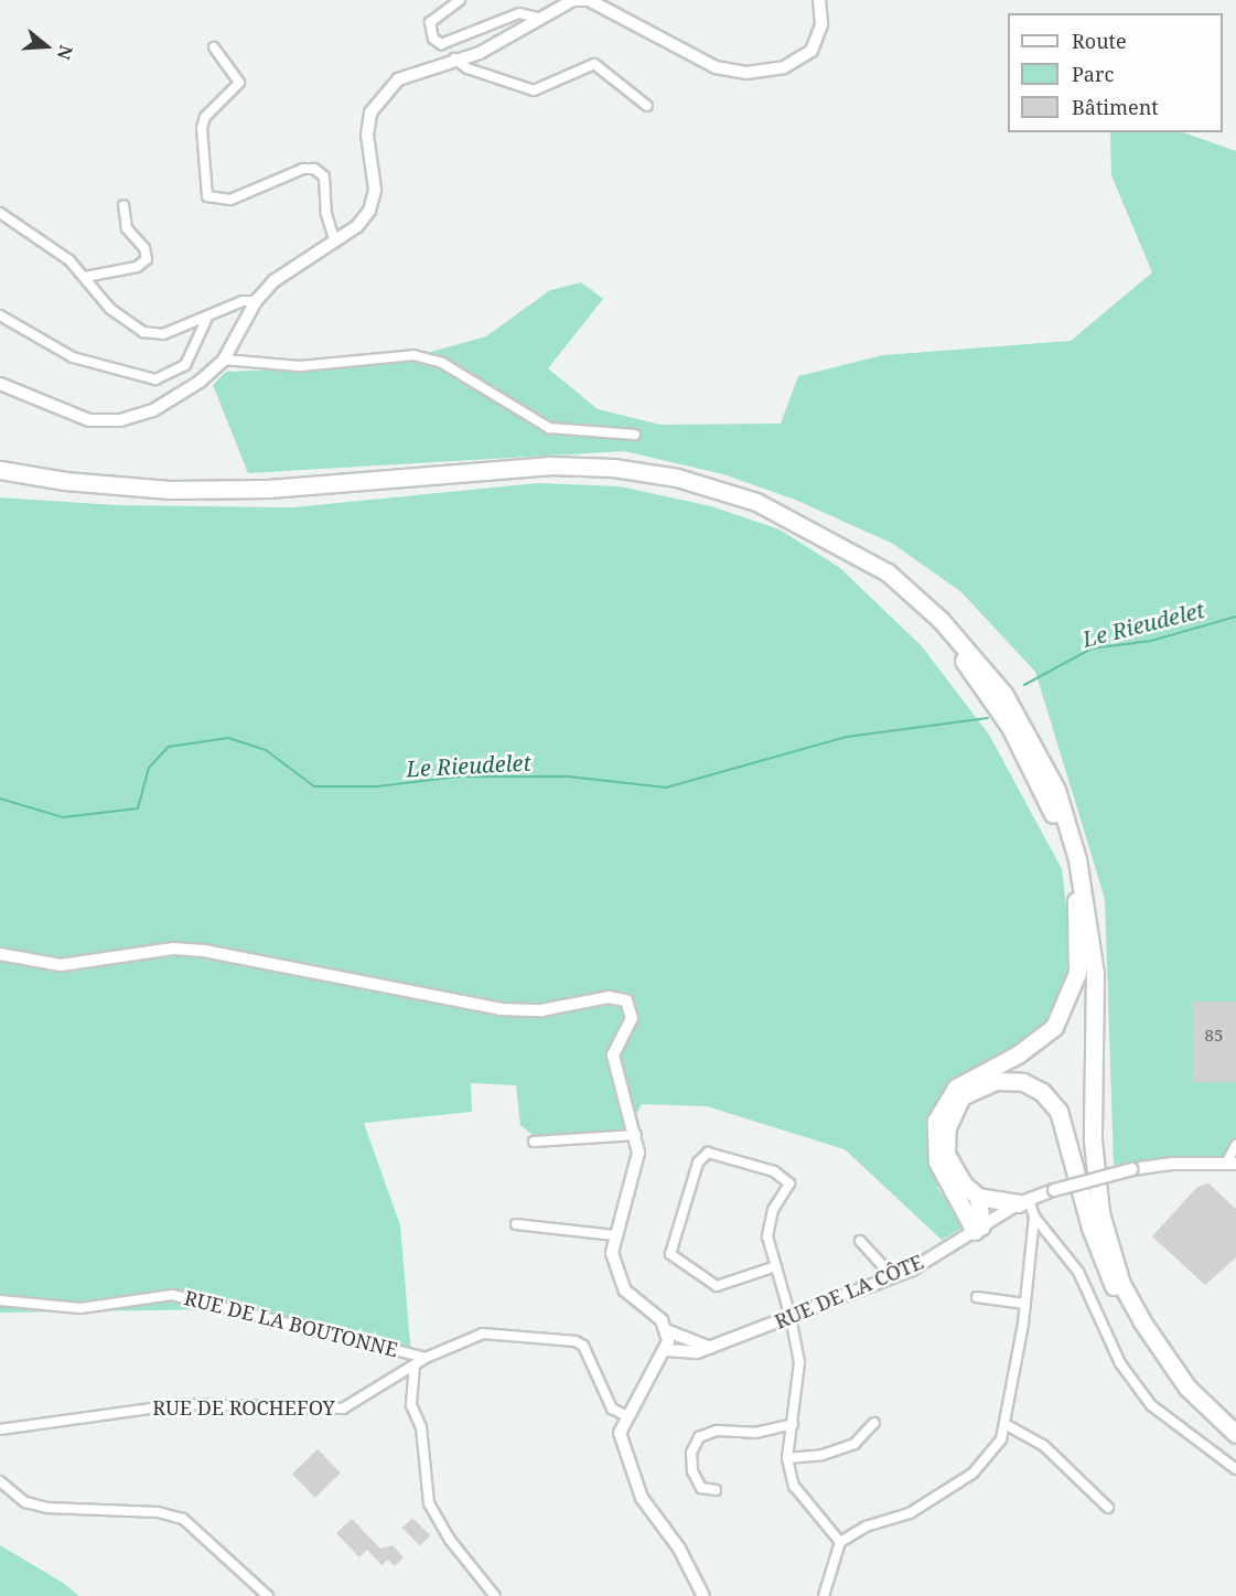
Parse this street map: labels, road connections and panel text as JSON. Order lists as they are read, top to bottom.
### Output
{
  "streets": {
    "street": ["RUE DE LA CÔTE", "RUE DE LA BOUTONNE", "RUE DE ROCHEFOY"]
  },
  "crossings": [
    ["RUE DE LA BOUTONNE", "RUE DE ROCHEFOY"]
  ],
  "water": ["Le Rieudelet"],
  "house_numbers": ["85"],
  "legend": ["Route", "Parc", "Bâtiment"],
  "north": "right"
}
